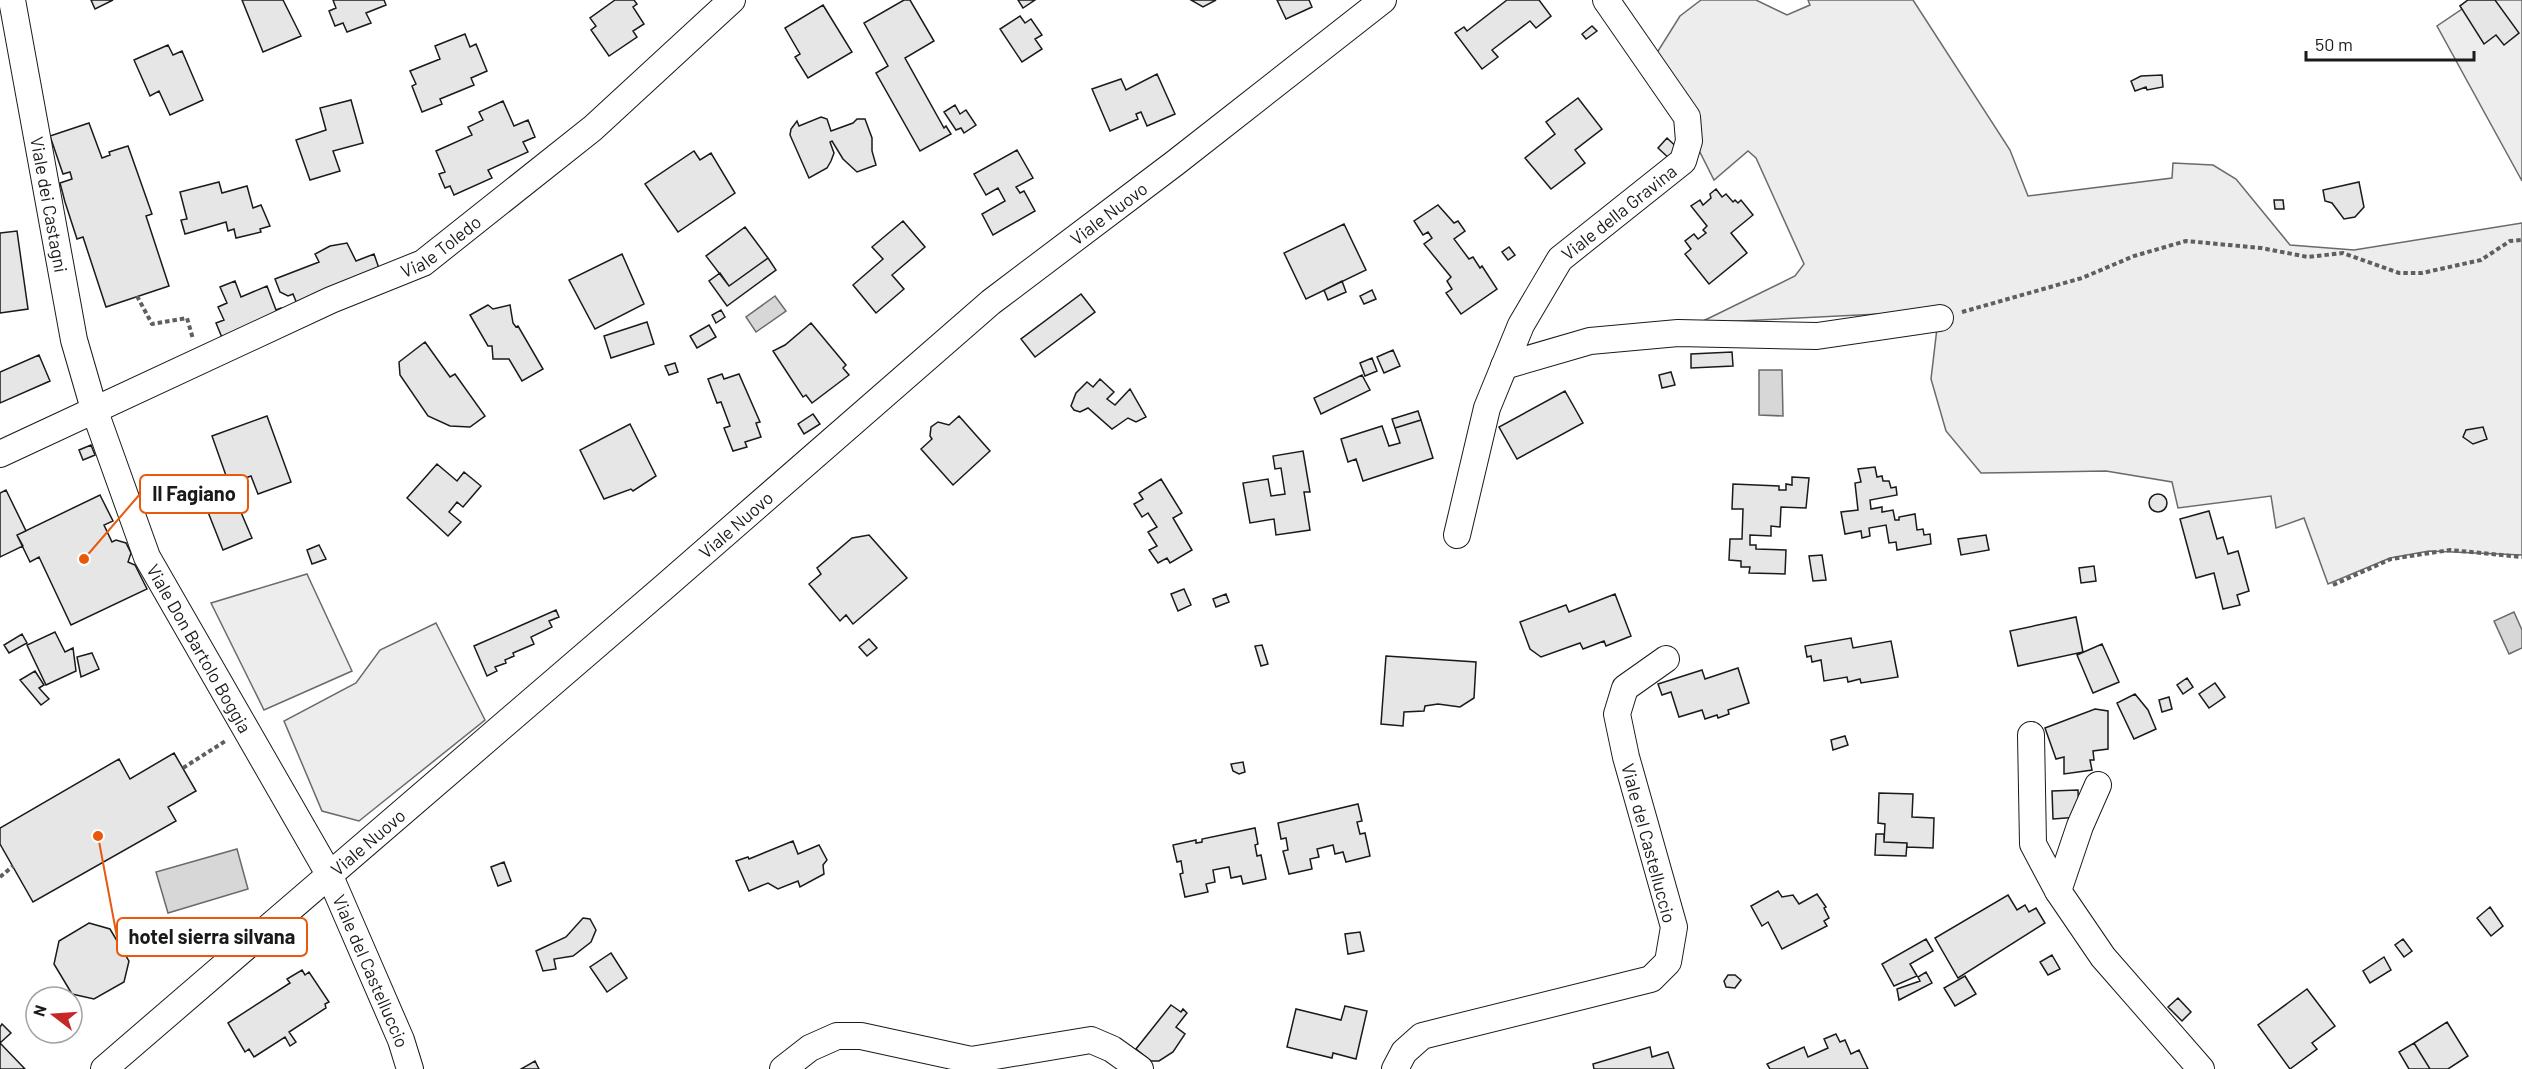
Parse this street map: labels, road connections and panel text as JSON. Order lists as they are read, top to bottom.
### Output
{
  "streets": {
    "street": [
      "Viale dei Castagni",
      "Viale della Gravina",
      "Viale Nuovo",
      "Viale Toledo",
      "Viale Don Bartolo Boggia",
      "Viale del Castelluccio"
    ]
  },
  "crossings": [
    ["Viale dei Castagni", "Viale Toledo"],
    ["Viale dei Castagni", "Viale Don Bartolo Boggia"],
    ["Viale Nuovo", "Viale Don Bartolo Boggia"],
    ["Viale Nuovo", "Viale del Castelluccio"],
    ["Viale Toledo", "Viale Don Bartolo Boggia"],
    ["Viale Don Bartolo Boggia", "Viale del Castelluccio"]
  ],
  "places": ["Il Fagiano", "hotel sierra silvana"],
  "scale_bar": "50 m",
  "north": "left"
}
